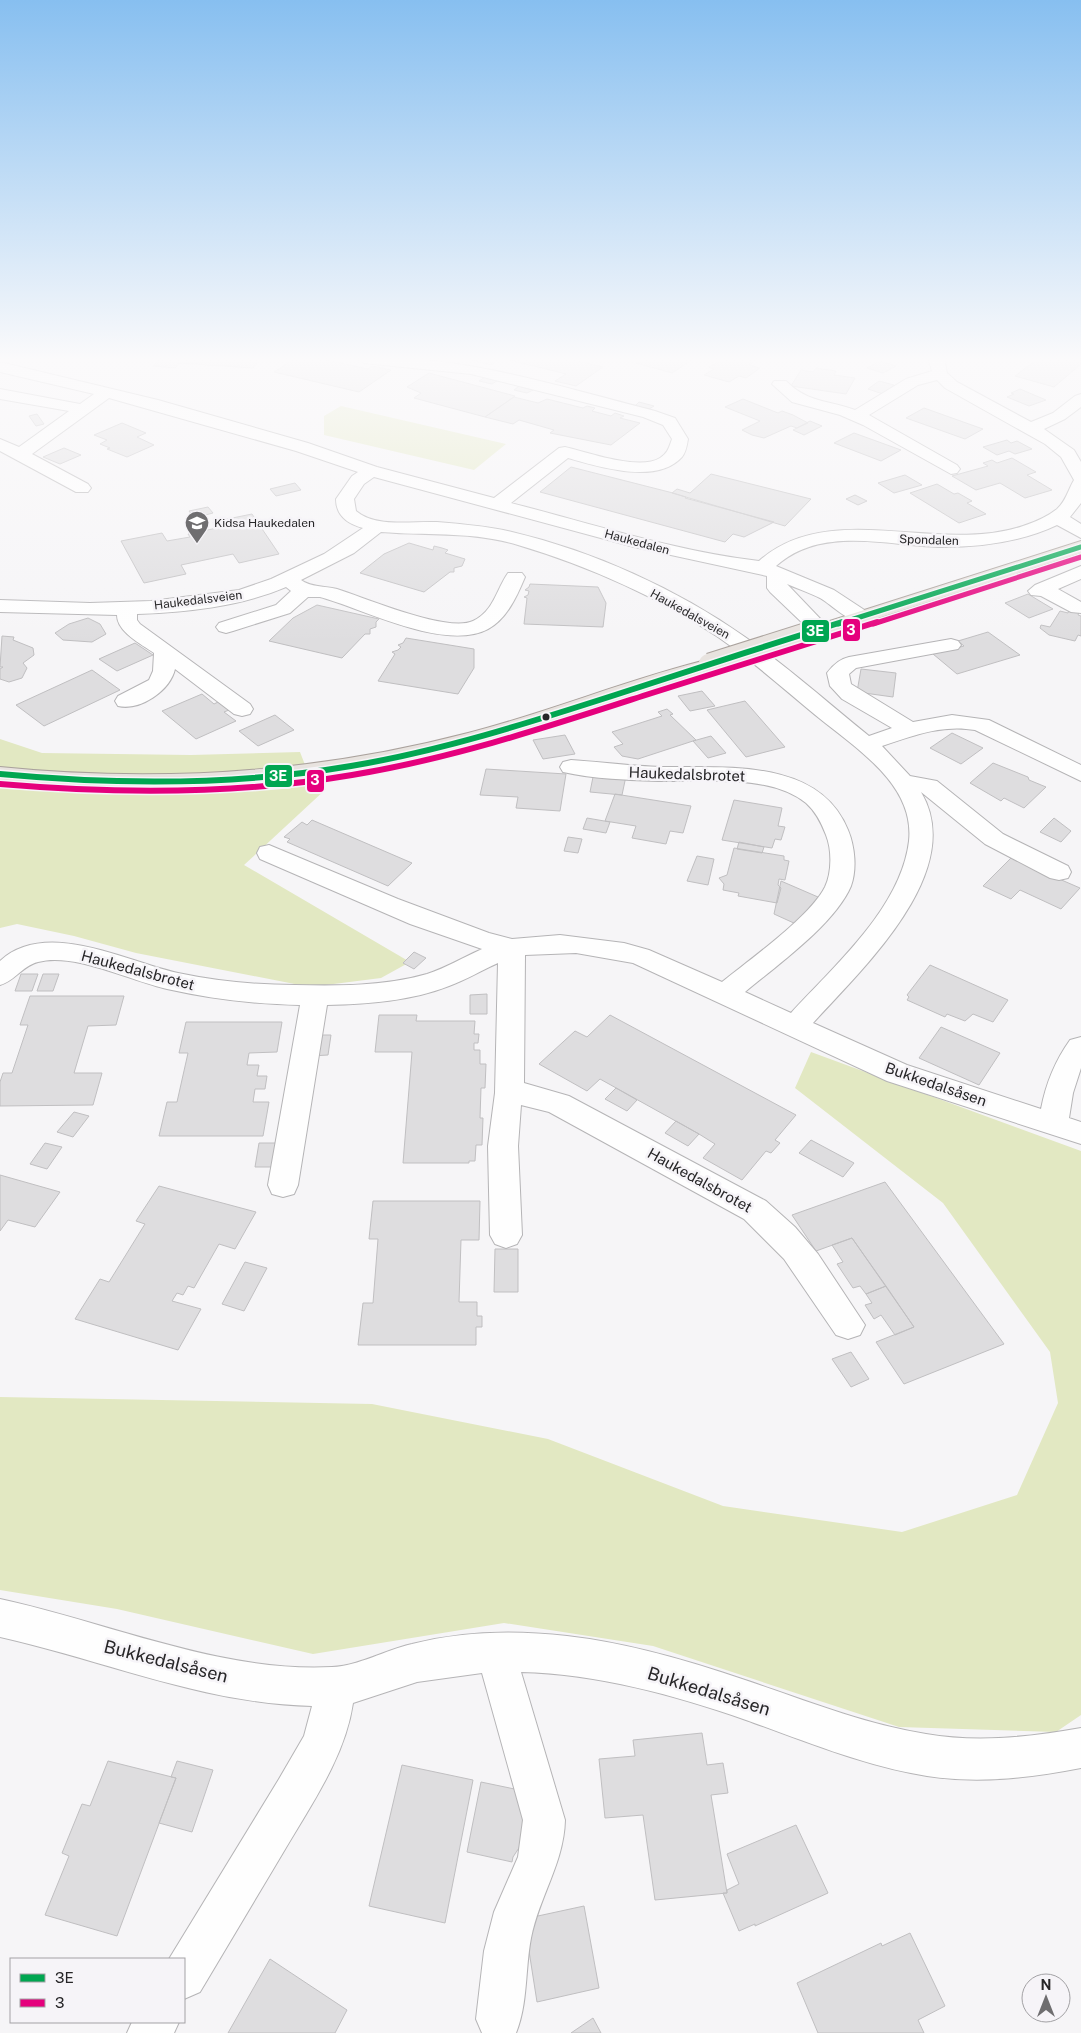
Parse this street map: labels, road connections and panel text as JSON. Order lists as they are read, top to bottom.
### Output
{
  "streets": {
    "street": [
      "Spondalen",
      "Haukedalen",
      "Haukedalsveien",
      "Haukedalsbrotet",
      "Bukkedalsåsen"
    ]
  },
  "crossings": [
    ["Spondalen", "Haukedalen"],
    ["Haukedalen", "Haukedalsveien"],
    ["Haukedalsbrotet", "Bukkedalsåsen"]
  ],
  "places": {
    "school or university": ["Kidsa Haukedalen"]
  },
  "lines": ["transit line 3E", "transit line 3"],
  "legend": ["3E", "3"],
  "north": "top"
}
